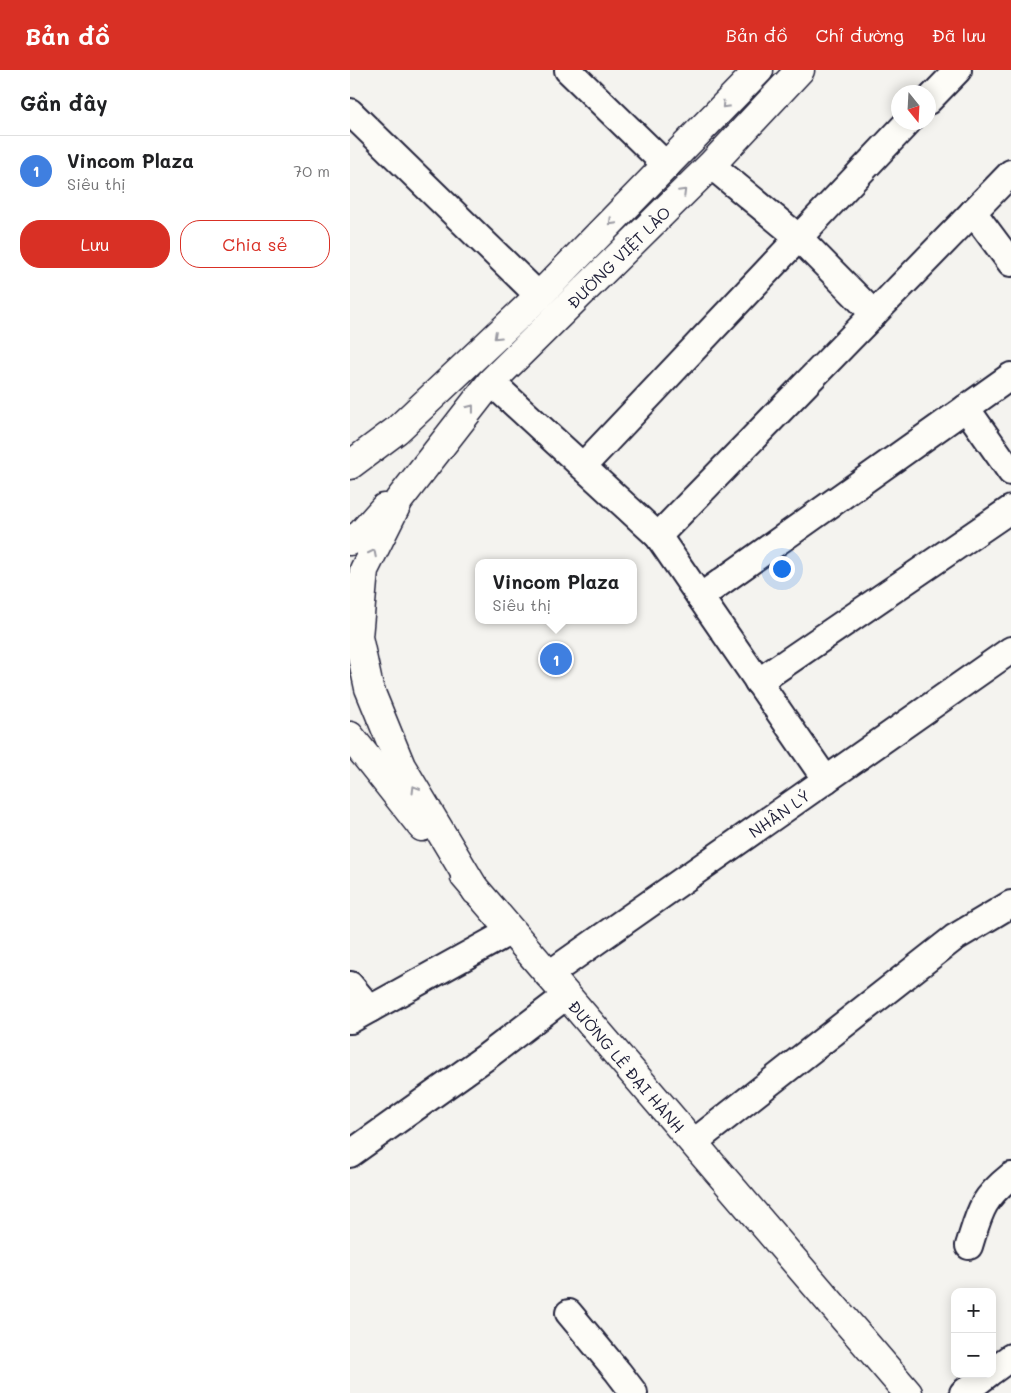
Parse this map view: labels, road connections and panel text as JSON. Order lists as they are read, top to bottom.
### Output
{
  "streets": {
    "main road": ["ĐƯỜNG VIỆT LÀO", "ĐƯỜNG LÊ ĐẠI HÀNH"],
    "street": ["NHÂN LÝ"]
  },
  "crossings": [
    ["NHÂN LÝ", "ĐƯỜNG LÊ ĐẠI HÀNH"]
  ],
  "north": "bottom",
  "page": {
    "header": "Bản đồ",
    "nav": ["Bản đồ", "Chỉ đường", "Đã lưu"],
    "heading": "Gần đây",
    "list": [
      {
        "mark": "1",
        "name": "Vincom Plaza",
        "note": "Siêu thị",
        "value": "70 m"
      }
    ],
    "buttons": ["Lưu", "Chia sẻ"],
    "popup": ["Vincom Plaza", "Siêu thị"],
    "pins": "1",
    "map_buttons": ["+", "−"]
  }
}
